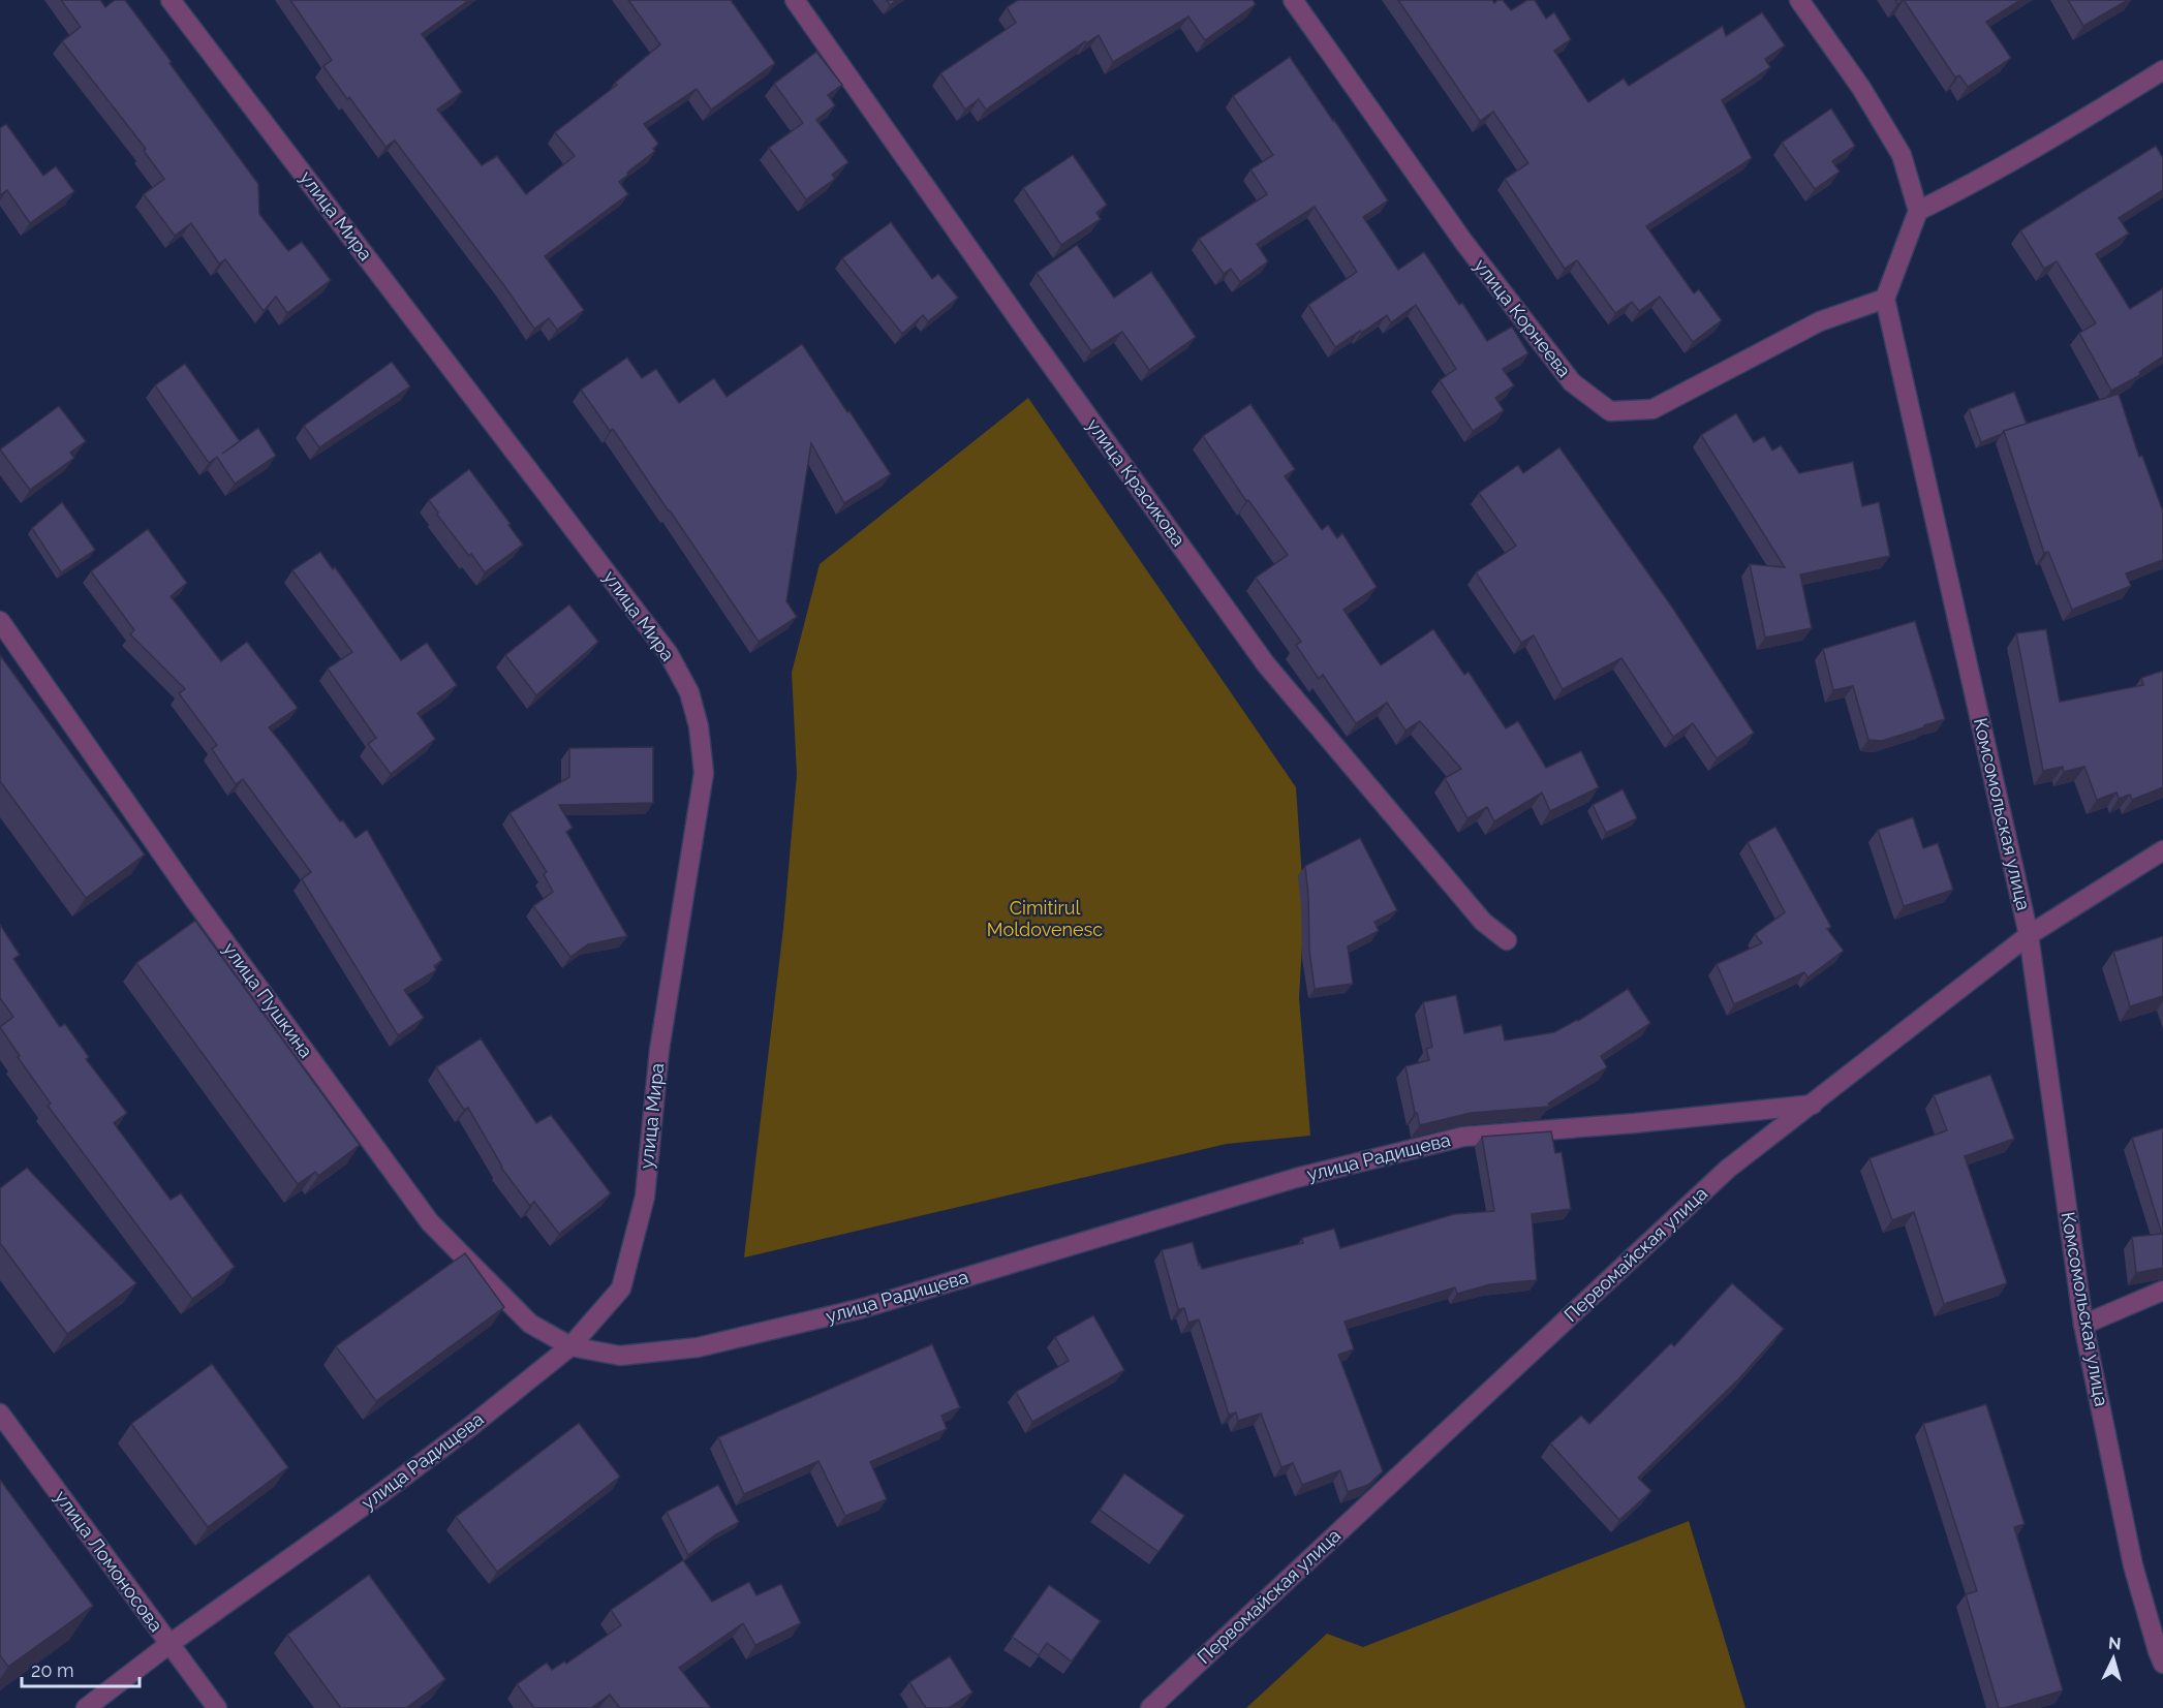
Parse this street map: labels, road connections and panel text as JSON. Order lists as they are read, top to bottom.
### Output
{
  "streets": {
    "street": [
      "улица Мира",
      "улица Корнеева",
      "улица Красикова",
      "Комсомольская улица",
      "улица Пушкина",
      "улица Радищева",
      "Первомайская улица",
      "улица Ломоносова"
    ]
  },
  "crossings": [
    ["улица Мира", "улица Пушкина"],
    ["улица Мира", "улица Радищева"],
    ["улица Корнеева", "Комсомольская улица"],
    ["Комсомольская улица", "Первомайская улица"],
    ["улица Пушкина", "улица Радищева"],
    ["улица Радищева", "Первомайская улица"],
    ["улица Радищева", "улица Ломоносова"]
  ],
  "parks": ["Cimitirul Moldovenesc"],
  "scale_bar": "20 m",
  "north": "top"
}
